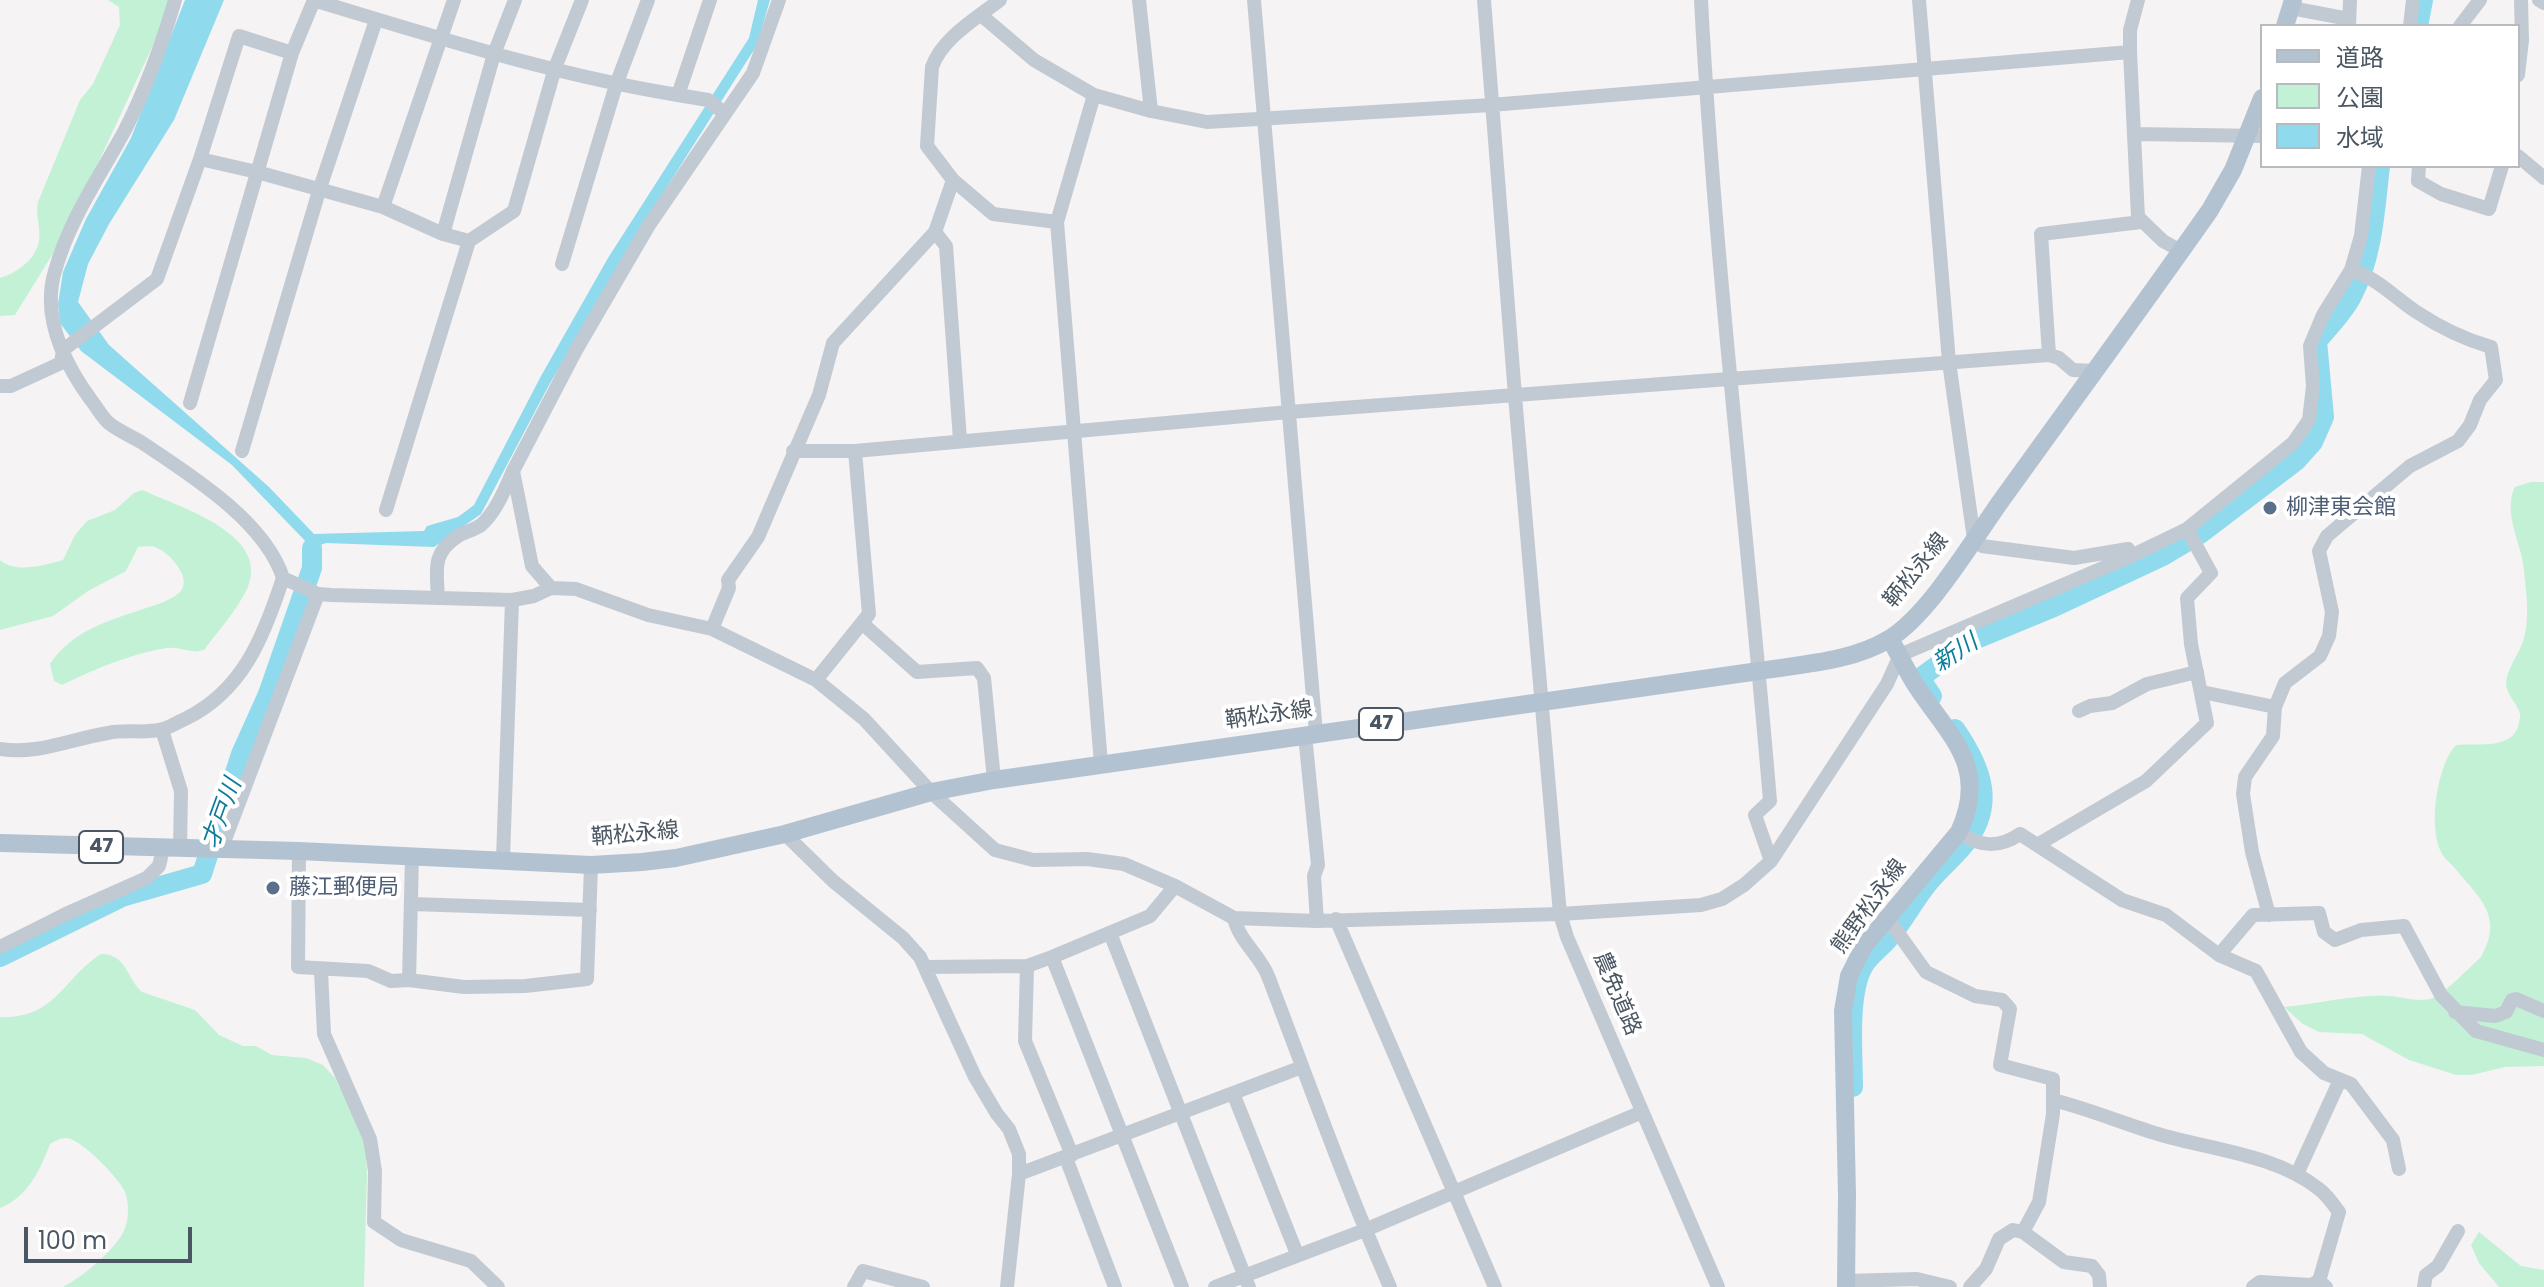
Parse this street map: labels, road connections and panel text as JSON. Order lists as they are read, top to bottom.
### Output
{
  "streets": {
    "main road": ["鞆松永線", "47", "熊野松永線"],
    "street": ["農免道路"]
  },
  "crossings": [
    ["鞆松永線", "熊野松永線"],
    ["鞆松永線", "農免道路"]
  ],
  "water": ["新川", "才戸川"],
  "places": ["柳津東会館", "藤江郵便局"],
  "legend": ["道路", "公園", "水域"],
  "scale_bar": "100 m"
}
